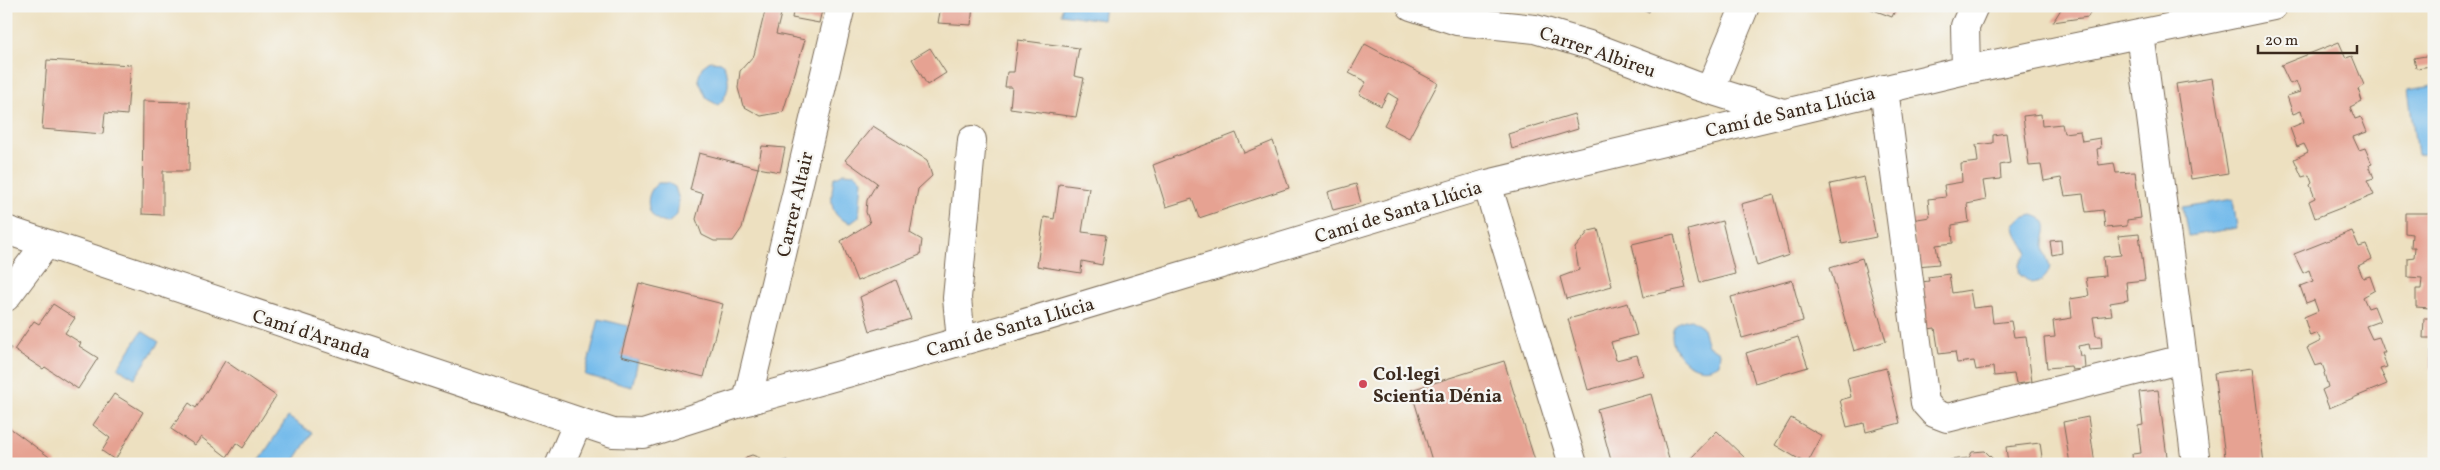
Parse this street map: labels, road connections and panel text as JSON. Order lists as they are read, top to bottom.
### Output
{
  "streets": {
    "street": [
      "Carrer Albireu",
      "Camí de Santa Llúcia",
      "Carrer Altair",
      "Camí d'Aranda"
    ]
  },
  "crossings": [
    ["Carrer Albireu", "Camí de Santa Llúcia"],
    ["Camí de Santa Llúcia", "Carrer Altair"],
    ["Camí de Santa Llúcia", "Camí d'Aranda"]
  ],
  "places": ["Col·legi Scientia Dénia"],
  "scale_bar": "20 m"
}
